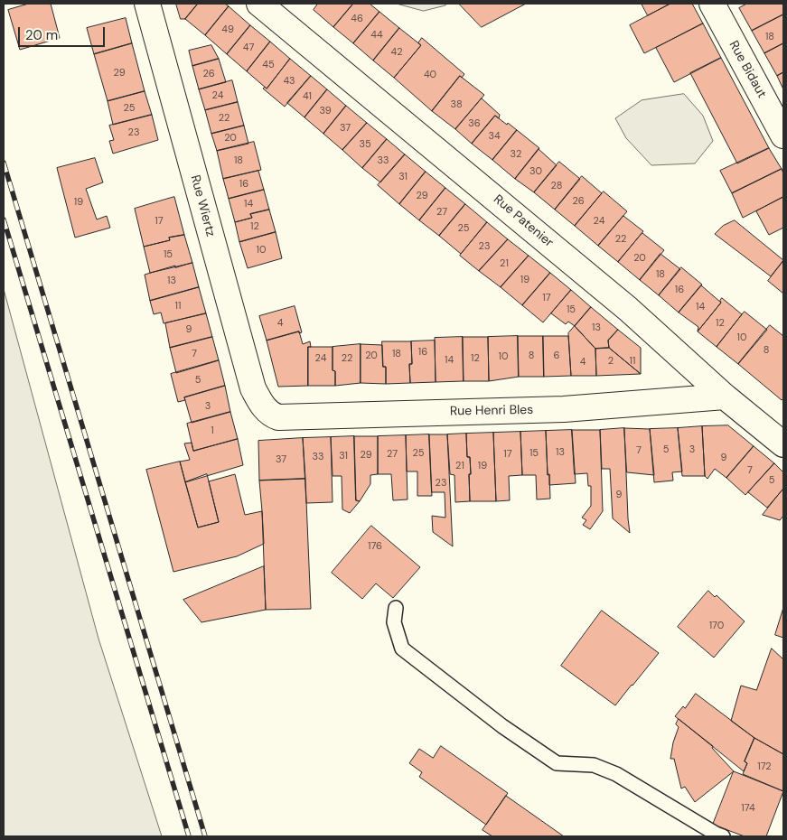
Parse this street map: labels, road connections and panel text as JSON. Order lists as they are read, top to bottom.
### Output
{
  "streets": {
    "street": [
      "Rue Bidaut",
      "Rue Wiertz",
      "Rue Patenier",
      "Rue Henri Bles"
    ]
  },
  "crossings": [
    ["Rue Wiertz", "Rue Henri Bles"],
    ["Rue Patenier", "Rue Henri Bles"]
  ],
  "house_numbers": [
    "46",
    "49",
    "44",
    "18",
    "47",
    "42",
    "45",
    "29",
    "26",
    "40",
    "43",
    "24",
    "41",
    "38",
    "25",
    "39",
    "22",
    "36",
    "37",
    "23",
    "34",
    "20",
    "35",
    "32",
    "18",
    "33",
    "30",
    "31",
    "16",
    "28",
    "29",
    "26",
    "19",
    "14",
    "27",
    "17",
    "24",
    "12",
    "25",
    "22",
    "23",
    "10",
    "15",
    "20",
    "21",
    "18",
    "19",
    "13",
    "16",
    "17",
    "11",
    "14",
    "15",
    "4",
    "12",
    "13",
    "9",
    "10",
    "8",
    "16",
    "7",
    "18",
    "20",
    "8",
    "6",
    "10",
    "24",
    "22",
    "12",
    "14",
    "2",
    "11",
    "4",
    "5",
    "3",
    "1",
    "5",
    "3",
    "7",
    "13",
    "25",
    "15",
    "27",
    "17",
    "29",
    "31",
    "33",
    "9",
    "37",
    "21",
    "19",
    "7",
    "5",
    "23",
    "9",
    "176",
    "170",
    "172",
    "174"
  ],
  "scale_bar": "20 m"
}
